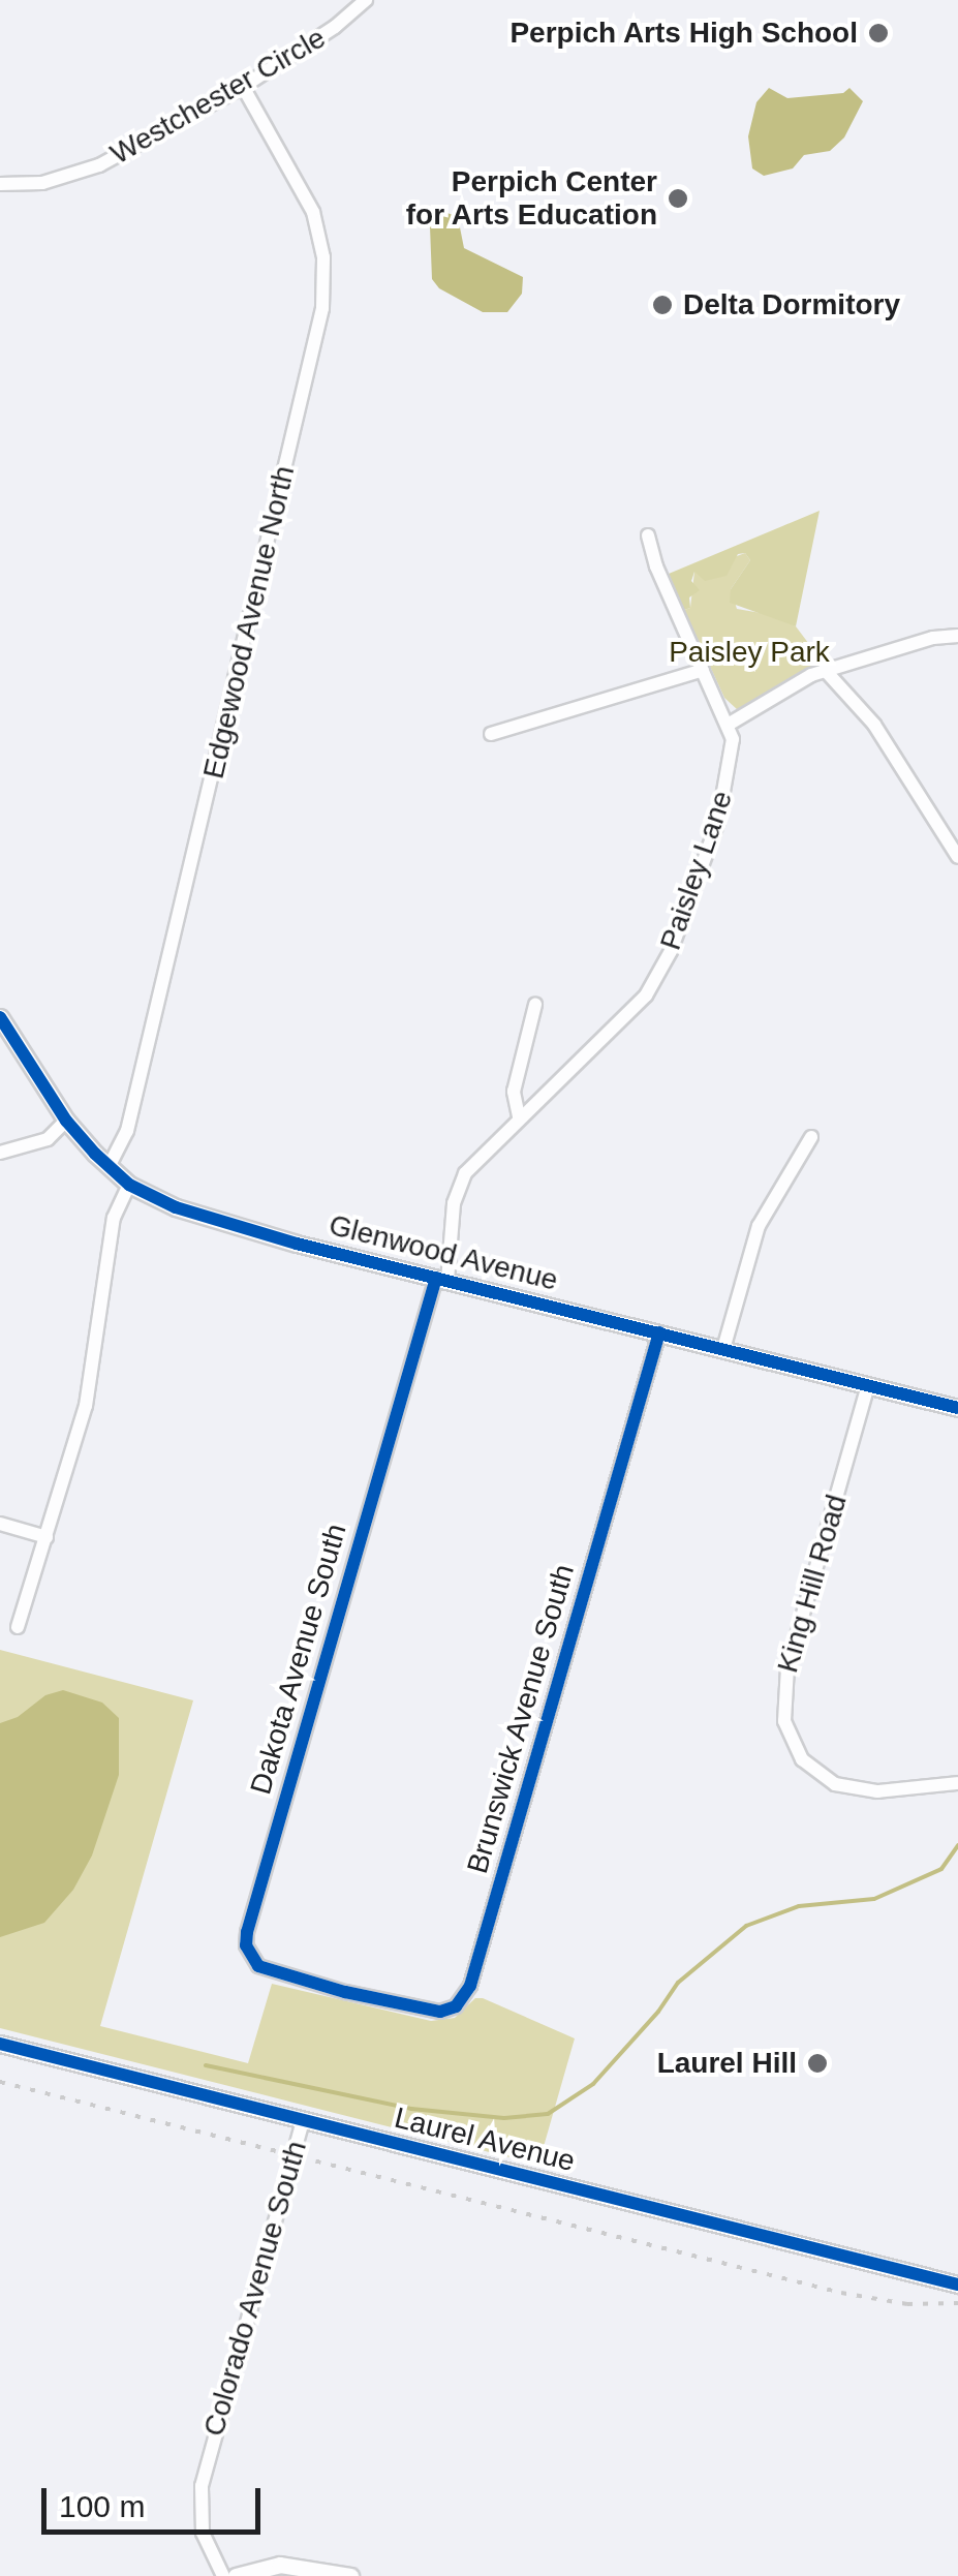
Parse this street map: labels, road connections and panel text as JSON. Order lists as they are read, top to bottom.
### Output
{
  "streets": {
    "street": [
      "Westchester Circle",
      "Edgewood Avenue North",
      "Paisley Lane",
      "Glenwood Avenue",
      "King Hill Road",
      "Dakota Avenue South",
      "Brunswick Avenue South",
      "Laurel Avenue",
      "Colorado Avenue South"
    ]
  },
  "crossings": [
    ["Westchester Circle", "Edgewood Avenue North"],
    ["Edgewood Avenue North", "Glenwood Avenue"],
    ["Paisley Lane", "Glenwood Avenue"],
    ["Paisley Lane", "Dakota Avenue South"],
    ["Glenwood Avenue", "King Hill Road"],
    ["Glenwood Avenue", "Dakota Avenue South"],
    ["Glenwood Avenue", "Brunswick Avenue South"],
    ["Dakota Avenue South", "Brunswick Avenue South"],
    ["Laurel Avenue", "Colorado Avenue South"]
  ],
  "parks": ["Paisley Park"],
  "places": [
    "Perpich Arts High School",
    "Perpich Center for Arts Education",
    "Delta Dormitory",
    "Laurel Hill"
  ],
  "scale_bar": "100 m"
}
